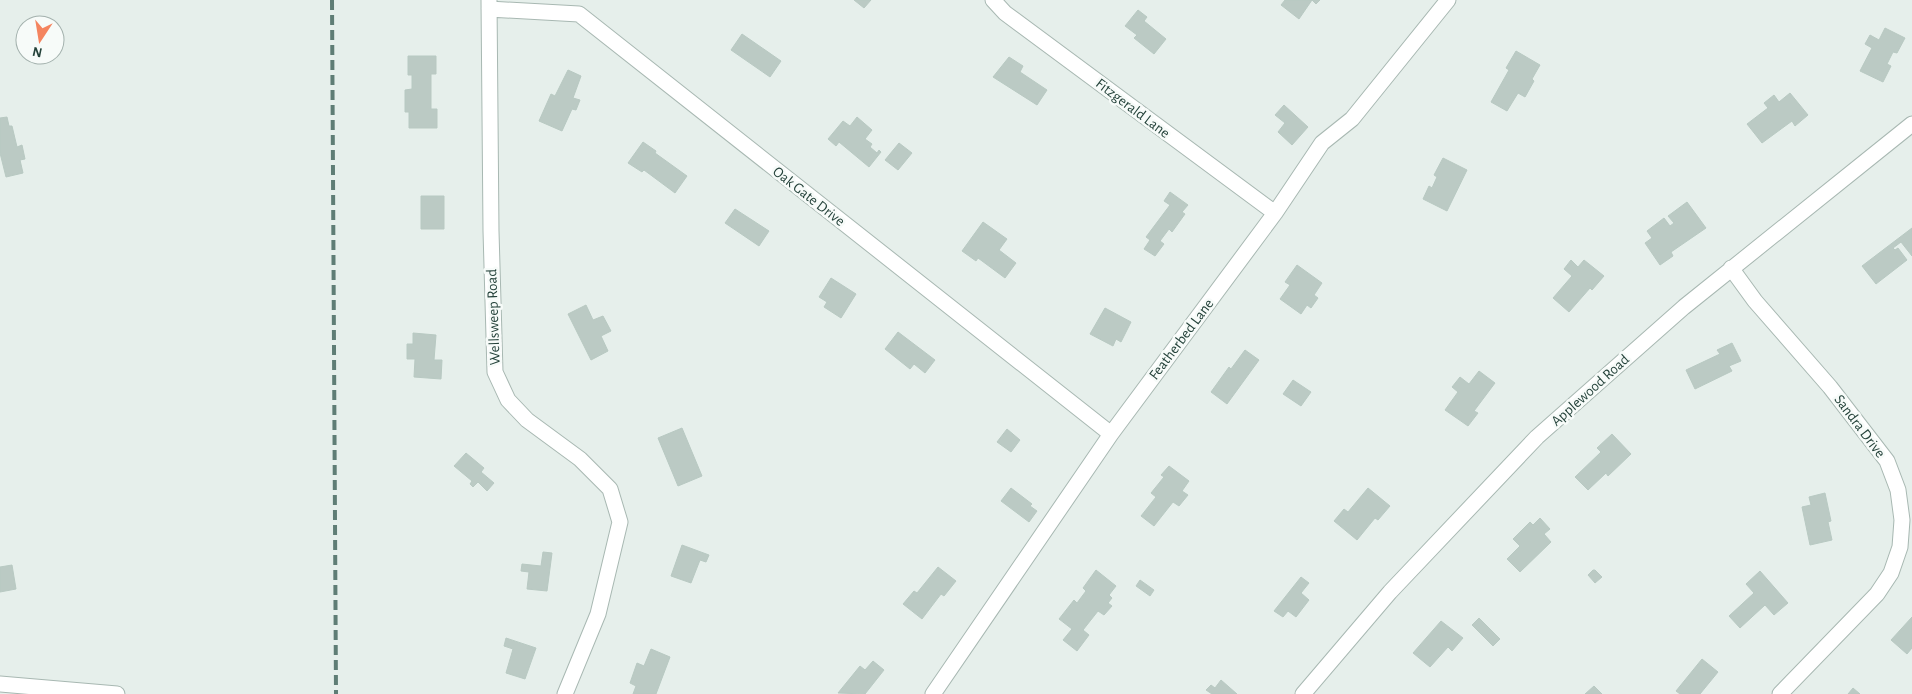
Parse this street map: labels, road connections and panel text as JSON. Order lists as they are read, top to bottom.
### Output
{
  "streets": {
    "street": [
      "Fitzgerald Lane",
      "Oak Gate Drive",
      "Wellsweep Road",
      "Featherbed Lane",
      "Applewood Road",
      "Sandra Drive"
    ]
  },
  "crossings": [
    ["Fitzgerald Lane", "Featherbed Lane"],
    ["Oak Gate Drive", "Wellsweep Road"],
    ["Oak Gate Drive", "Featherbed Lane"],
    ["Applewood Road", "Sandra Drive"]
  ],
  "north": "bottom"
}
